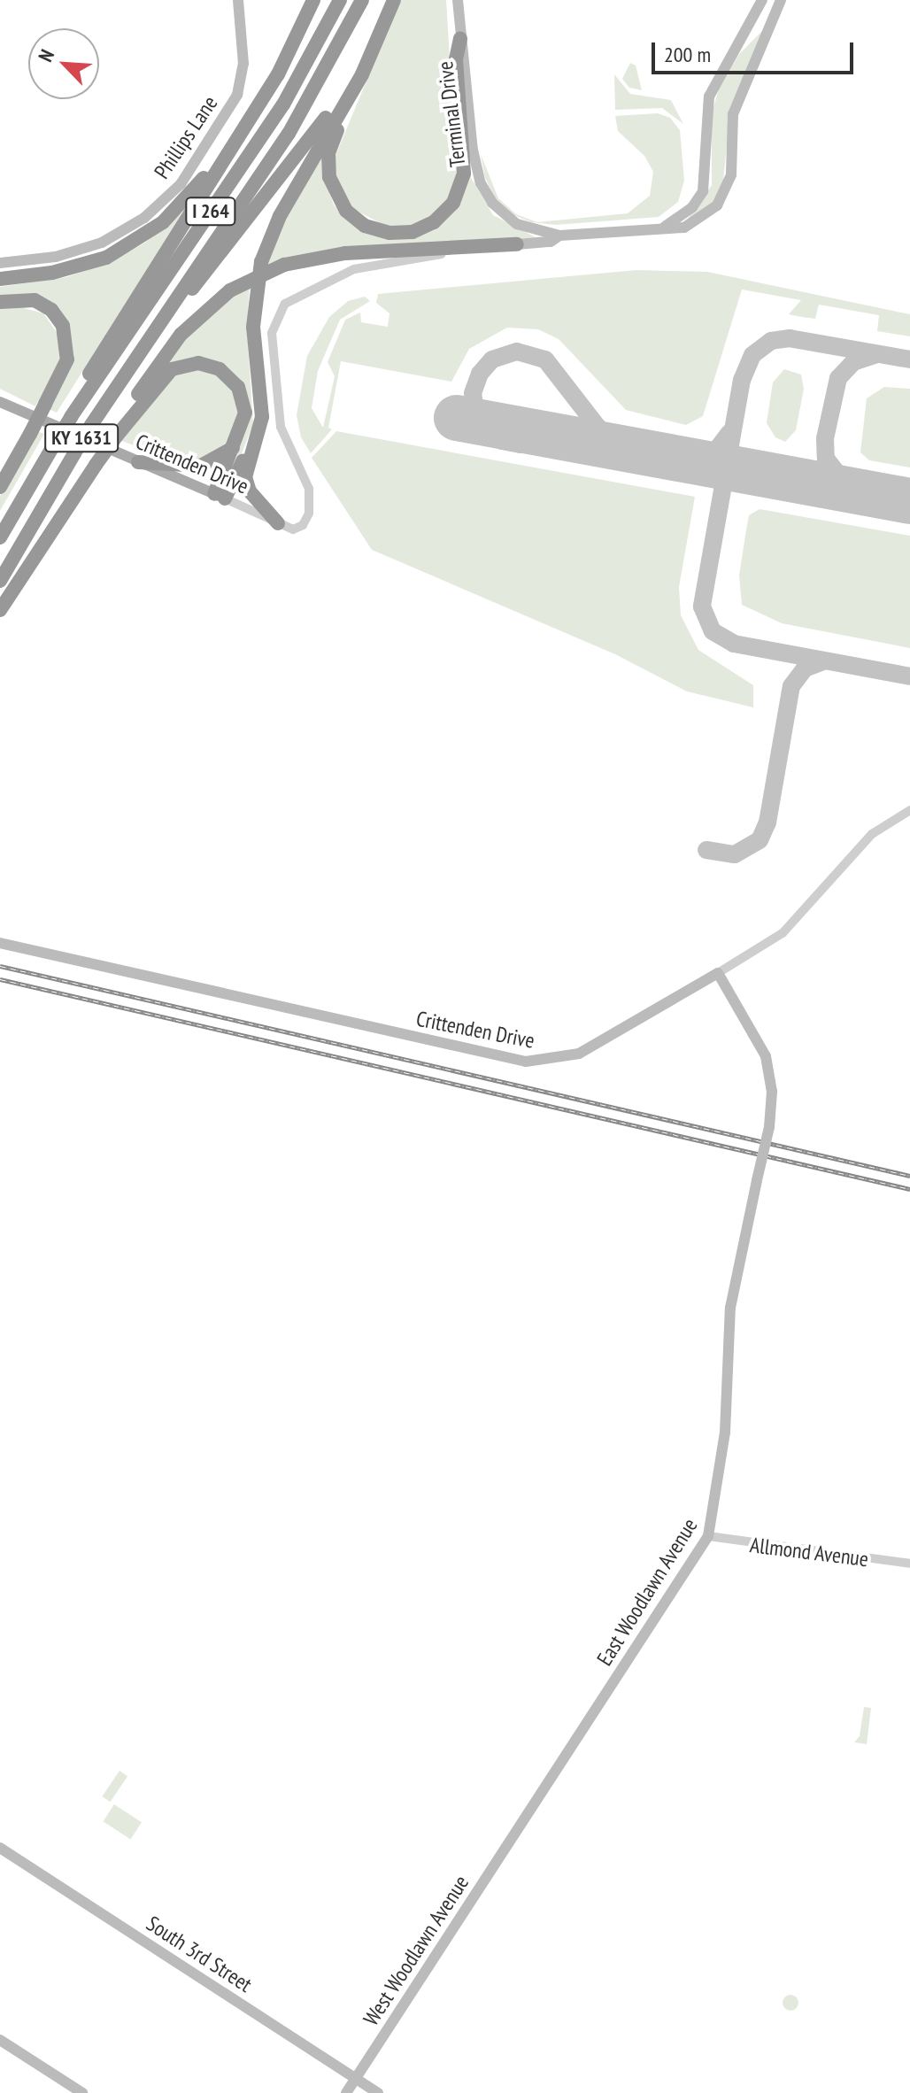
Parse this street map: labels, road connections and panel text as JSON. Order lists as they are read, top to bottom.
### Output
{
  "streets": {
    "highway": ["I 264"],
    "main road": [
      "Terminal Drive",
      "Phillips Lane",
      "KY 1631",
      "Crittenden Drive",
      "East Woodlawn Avenue",
      "West Woodlawn Avenue",
      "South 3rd Street"
    ],
    "street": ["Allmond Avenue"]
  },
  "crossings": [
    ["Crittenden Drive", "East Woodlawn Avenue"],
    ["Allmond Avenue", "East Woodlawn Avenue"],
    ["East Woodlawn Avenue", "West Woodlawn Avenue"],
    ["West Woodlawn Avenue", "South 3rd Street"]
  ],
  "scale_bar": "200 m",
  "north": "top left"
}
